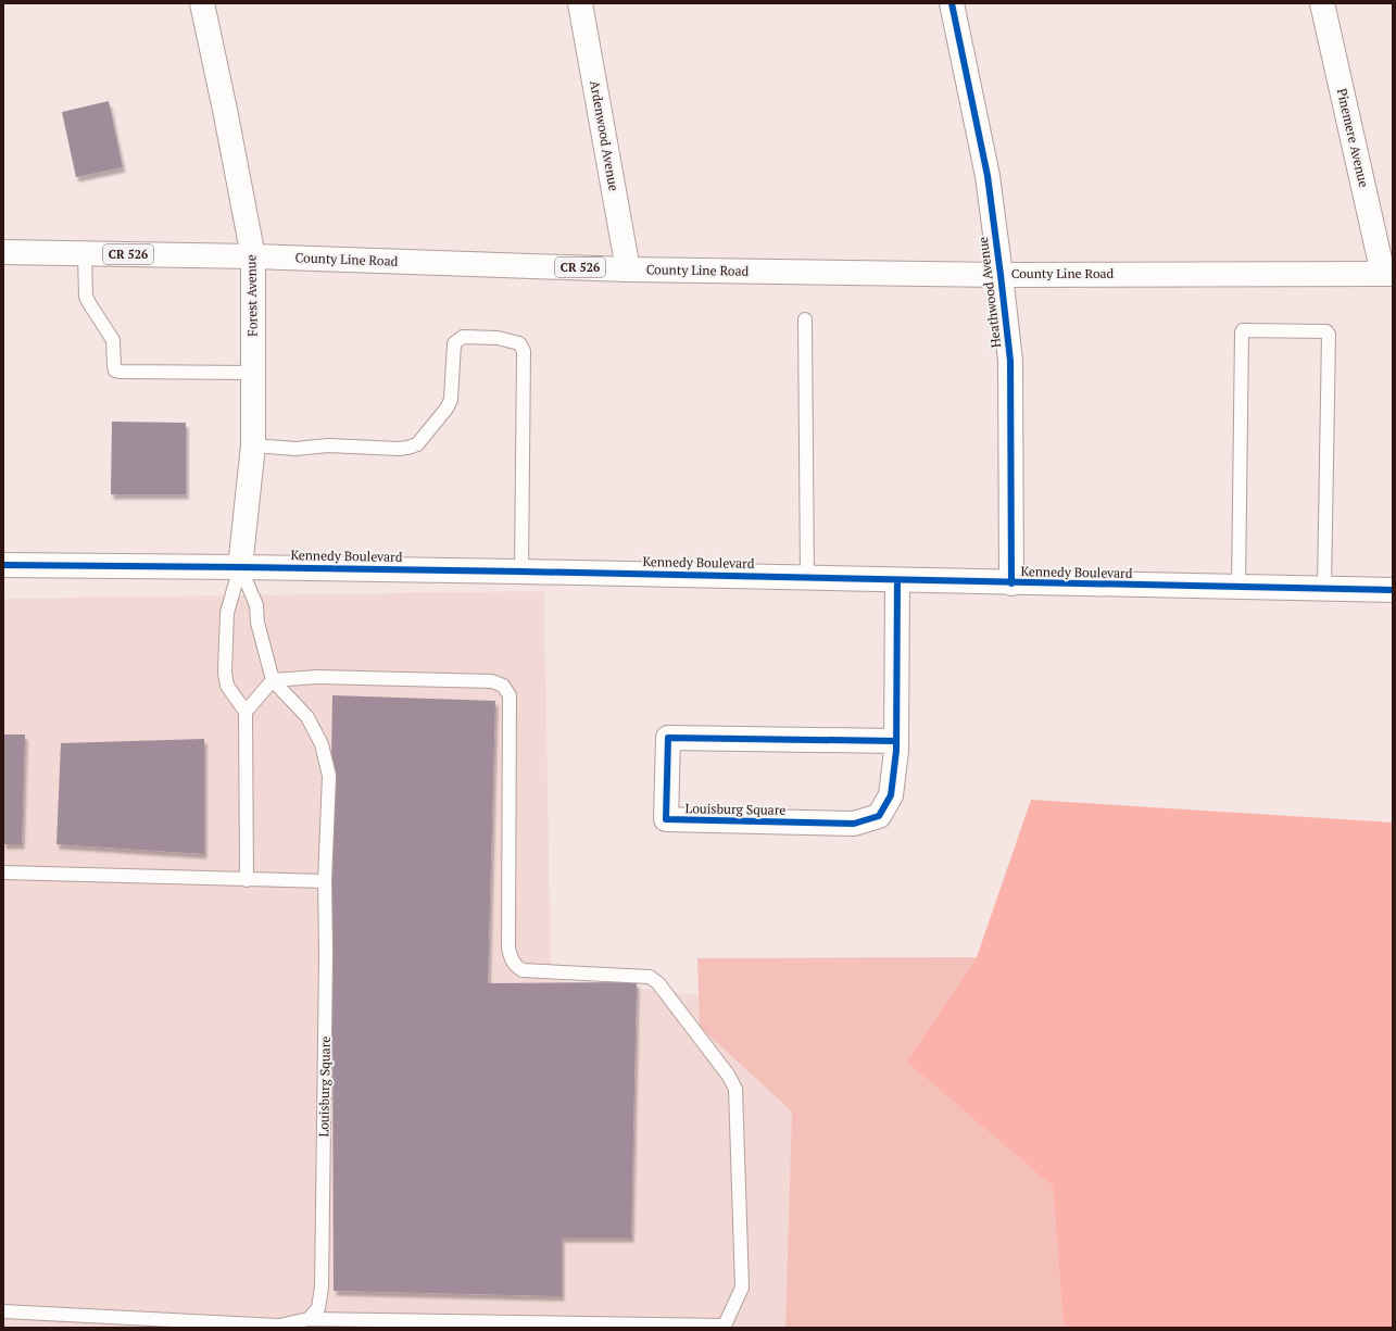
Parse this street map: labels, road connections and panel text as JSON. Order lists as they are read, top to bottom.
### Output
{
  "streets": {
    "street": [
      "Ardenwood Avenue",
      "Pinemere Avenue",
      "CR 526",
      "County Line Road",
      "Heathwood Avenue",
      "Forest Avenue",
      "Kennedy Boulevard",
      "Louisburg Square"
    ]
  },
  "crossings": [
    ["Ardenwood Avenue", "County Line Road"],
    ["Pinemere Avenue", "County Line Road"],
    ["County Line Road", "Heathwood Avenue"],
    ["County Line Road", "Forest Avenue"],
    ["Heathwood Avenue", "Kennedy Boulevard"],
    ["Forest Avenue", "Kennedy Boulevard"],
    ["Forest Avenue", "Louisburg Square"],
    ["Kennedy Boulevard", "Louisburg Square"]
  ]
}
